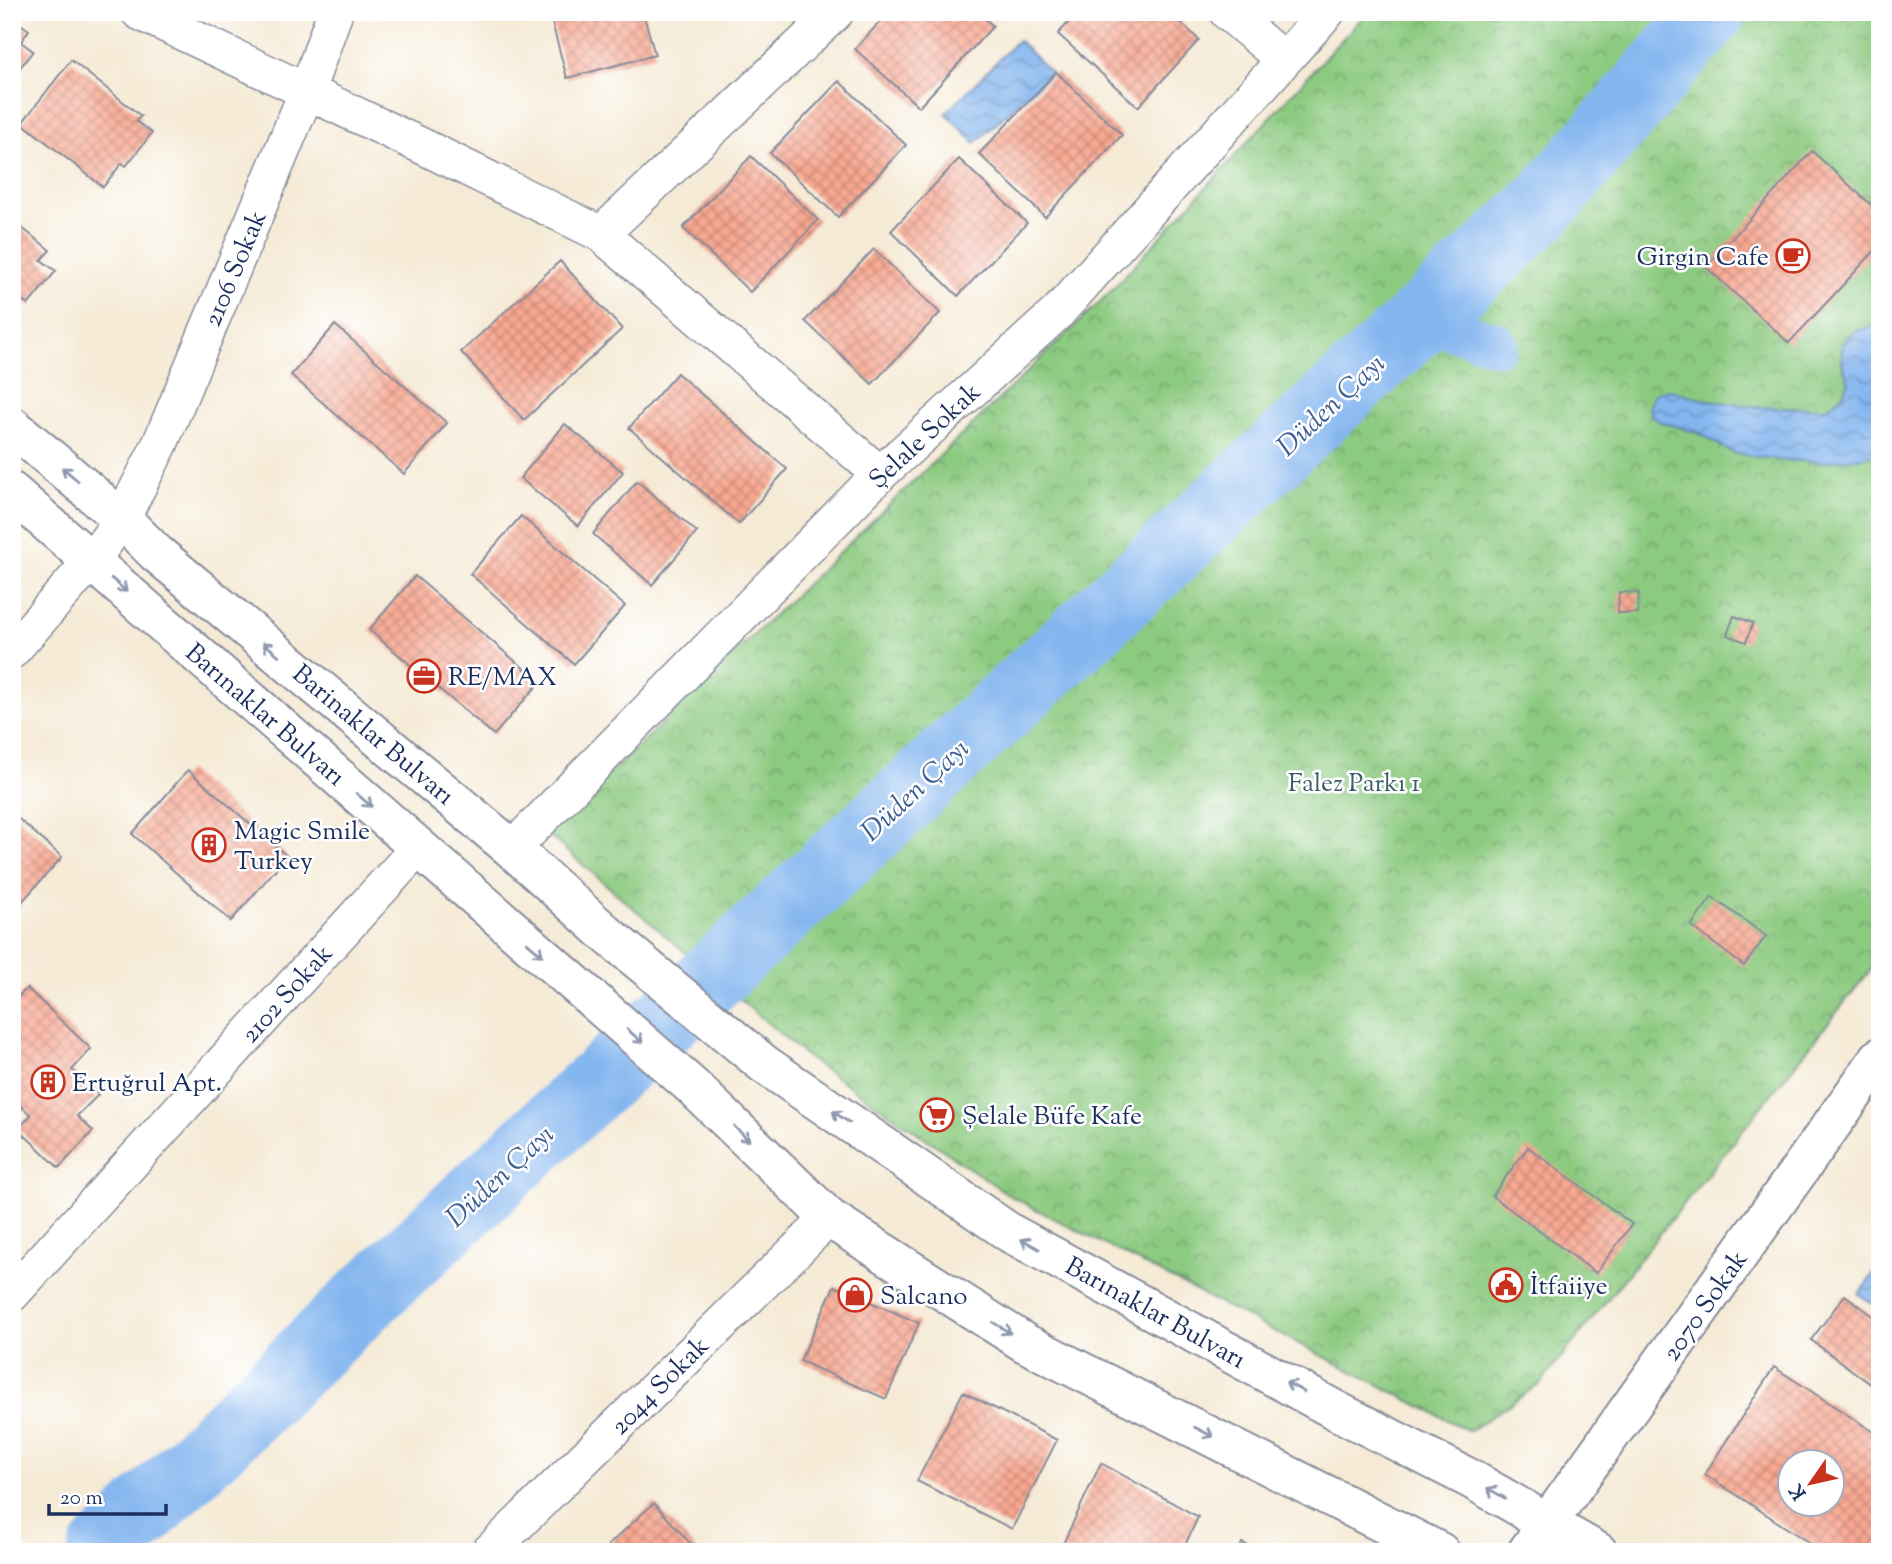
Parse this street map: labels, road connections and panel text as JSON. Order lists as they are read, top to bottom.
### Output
{
  "streets": {
    "main road": ["Barınaklar Bulvarı", "Barinaklar Bulvarı", "2070 Sokak"],
    "street": [
      "2106 Sokak",
      "Şelale Sokak",
      "2102 Sokak",
      "2044 Sokak"
    ]
  },
  "crossings": [
    ["2106 Sokak", "Barınaklar Bulvarı"],
    ["2106 Sokak", "Barinaklar Bulvarı"],
    ["Şelale Sokak", "Barinaklar Bulvarı"],
    ["Barınaklar Bulvarı", "Barinaklar Bulvarı"],
    ["Barınaklar Bulvarı", "2102 Sokak"],
    ["Barınaklar Bulvarı", "2070 Sokak"],
    ["Barınaklar Bulvarı", "2044 Sokak"]
  ],
  "one_way": ["Barinaklar Bulvarı"],
  "water": ["Düden Çayı"],
  "parks": ["Falez Parkı 1"],
  "places": {
    "cafe": ["Girgin Cafe"],
    "office": ["RE/MAX"],
    "building": ["Magic Smile Turkey", "Ertuğrul Apt."],
    "supermarket": ["Şelale Büfe Kafe"],
    "public building": ["İtfaiiye"],
    "shop": ["Salcano"]
  },
  "scale_bar": "20 m",
  "north": "bottom left"
}
